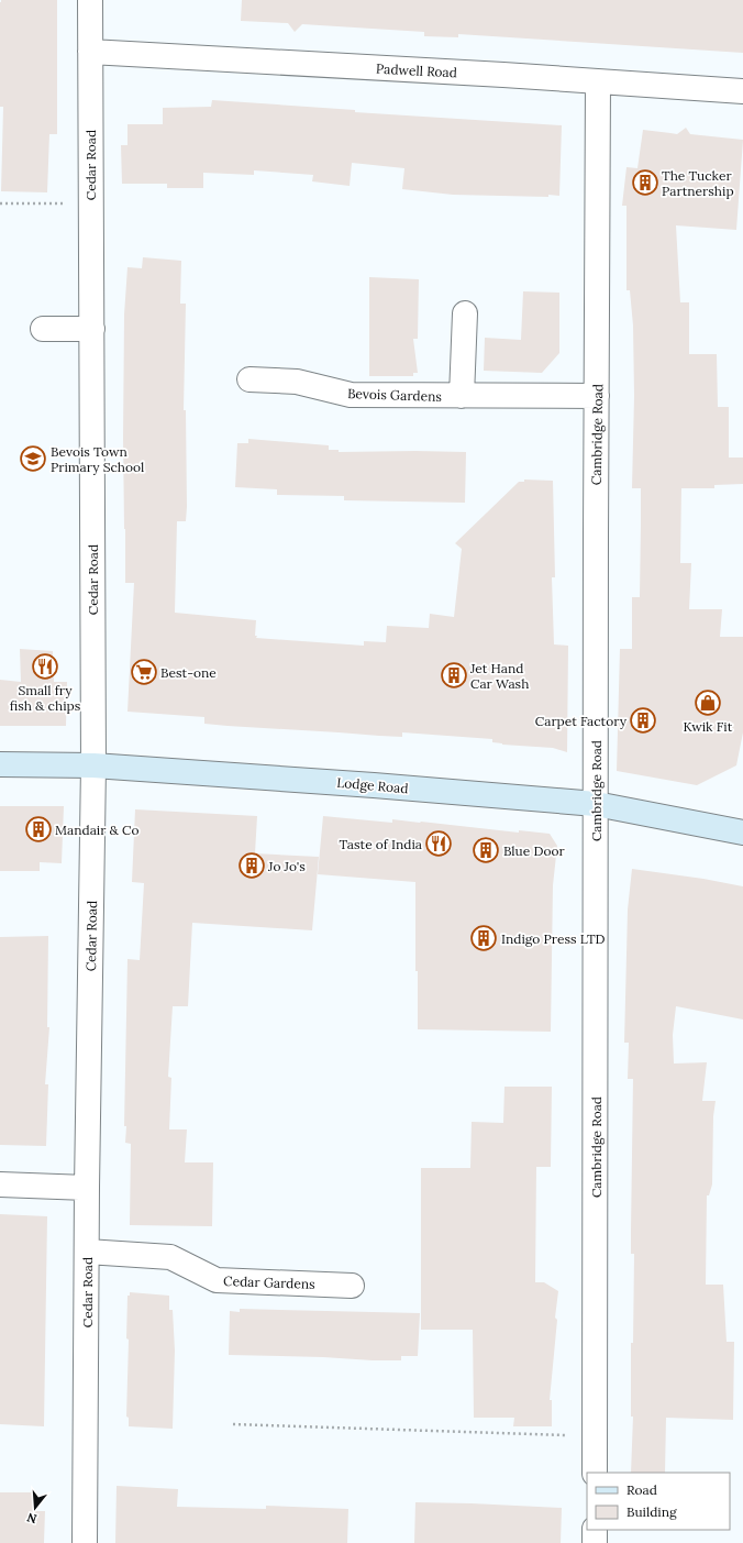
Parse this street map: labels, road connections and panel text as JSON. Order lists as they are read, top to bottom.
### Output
{
  "streets": {
    "street": [
      "Padwell Road",
      "Cedar Road",
      "Bevois Gardens",
      "Cambridge Road",
      "Lodge Road",
      "Cedar Gardens"
    ]
  },
  "crossings": [
    ["Padwell Road", "Cedar Road"],
    ["Padwell Road", "Cambridge Road"],
    ["Cedar Road", "Lodge Road"],
    ["Cedar Road", "Cedar Gardens"],
    ["Bevois Gardens", "Cambridge Road"],
    ["Cambridge Road", "Lodge Road"]
  ],
  "places": {
    "building": [
      "The Tucker Partnership",
      "Jet Hand Car Wash",
      "Carpet Factory",
      "Mandair & Co",
      "Blue Door",
      "Jo Jo's",
      "Indigo Press LTD"
    ],
    "school or university": ["Bevois Town Primary School"],
    "restaurant": ["Small fry fish & chips", "Taste of India"],
    "supermarket": ["Best-one"],
    "shop": ["Kwik Fit"]
  },
  "legend": ["Road", "Building"],
  "north": "bottom"
}
